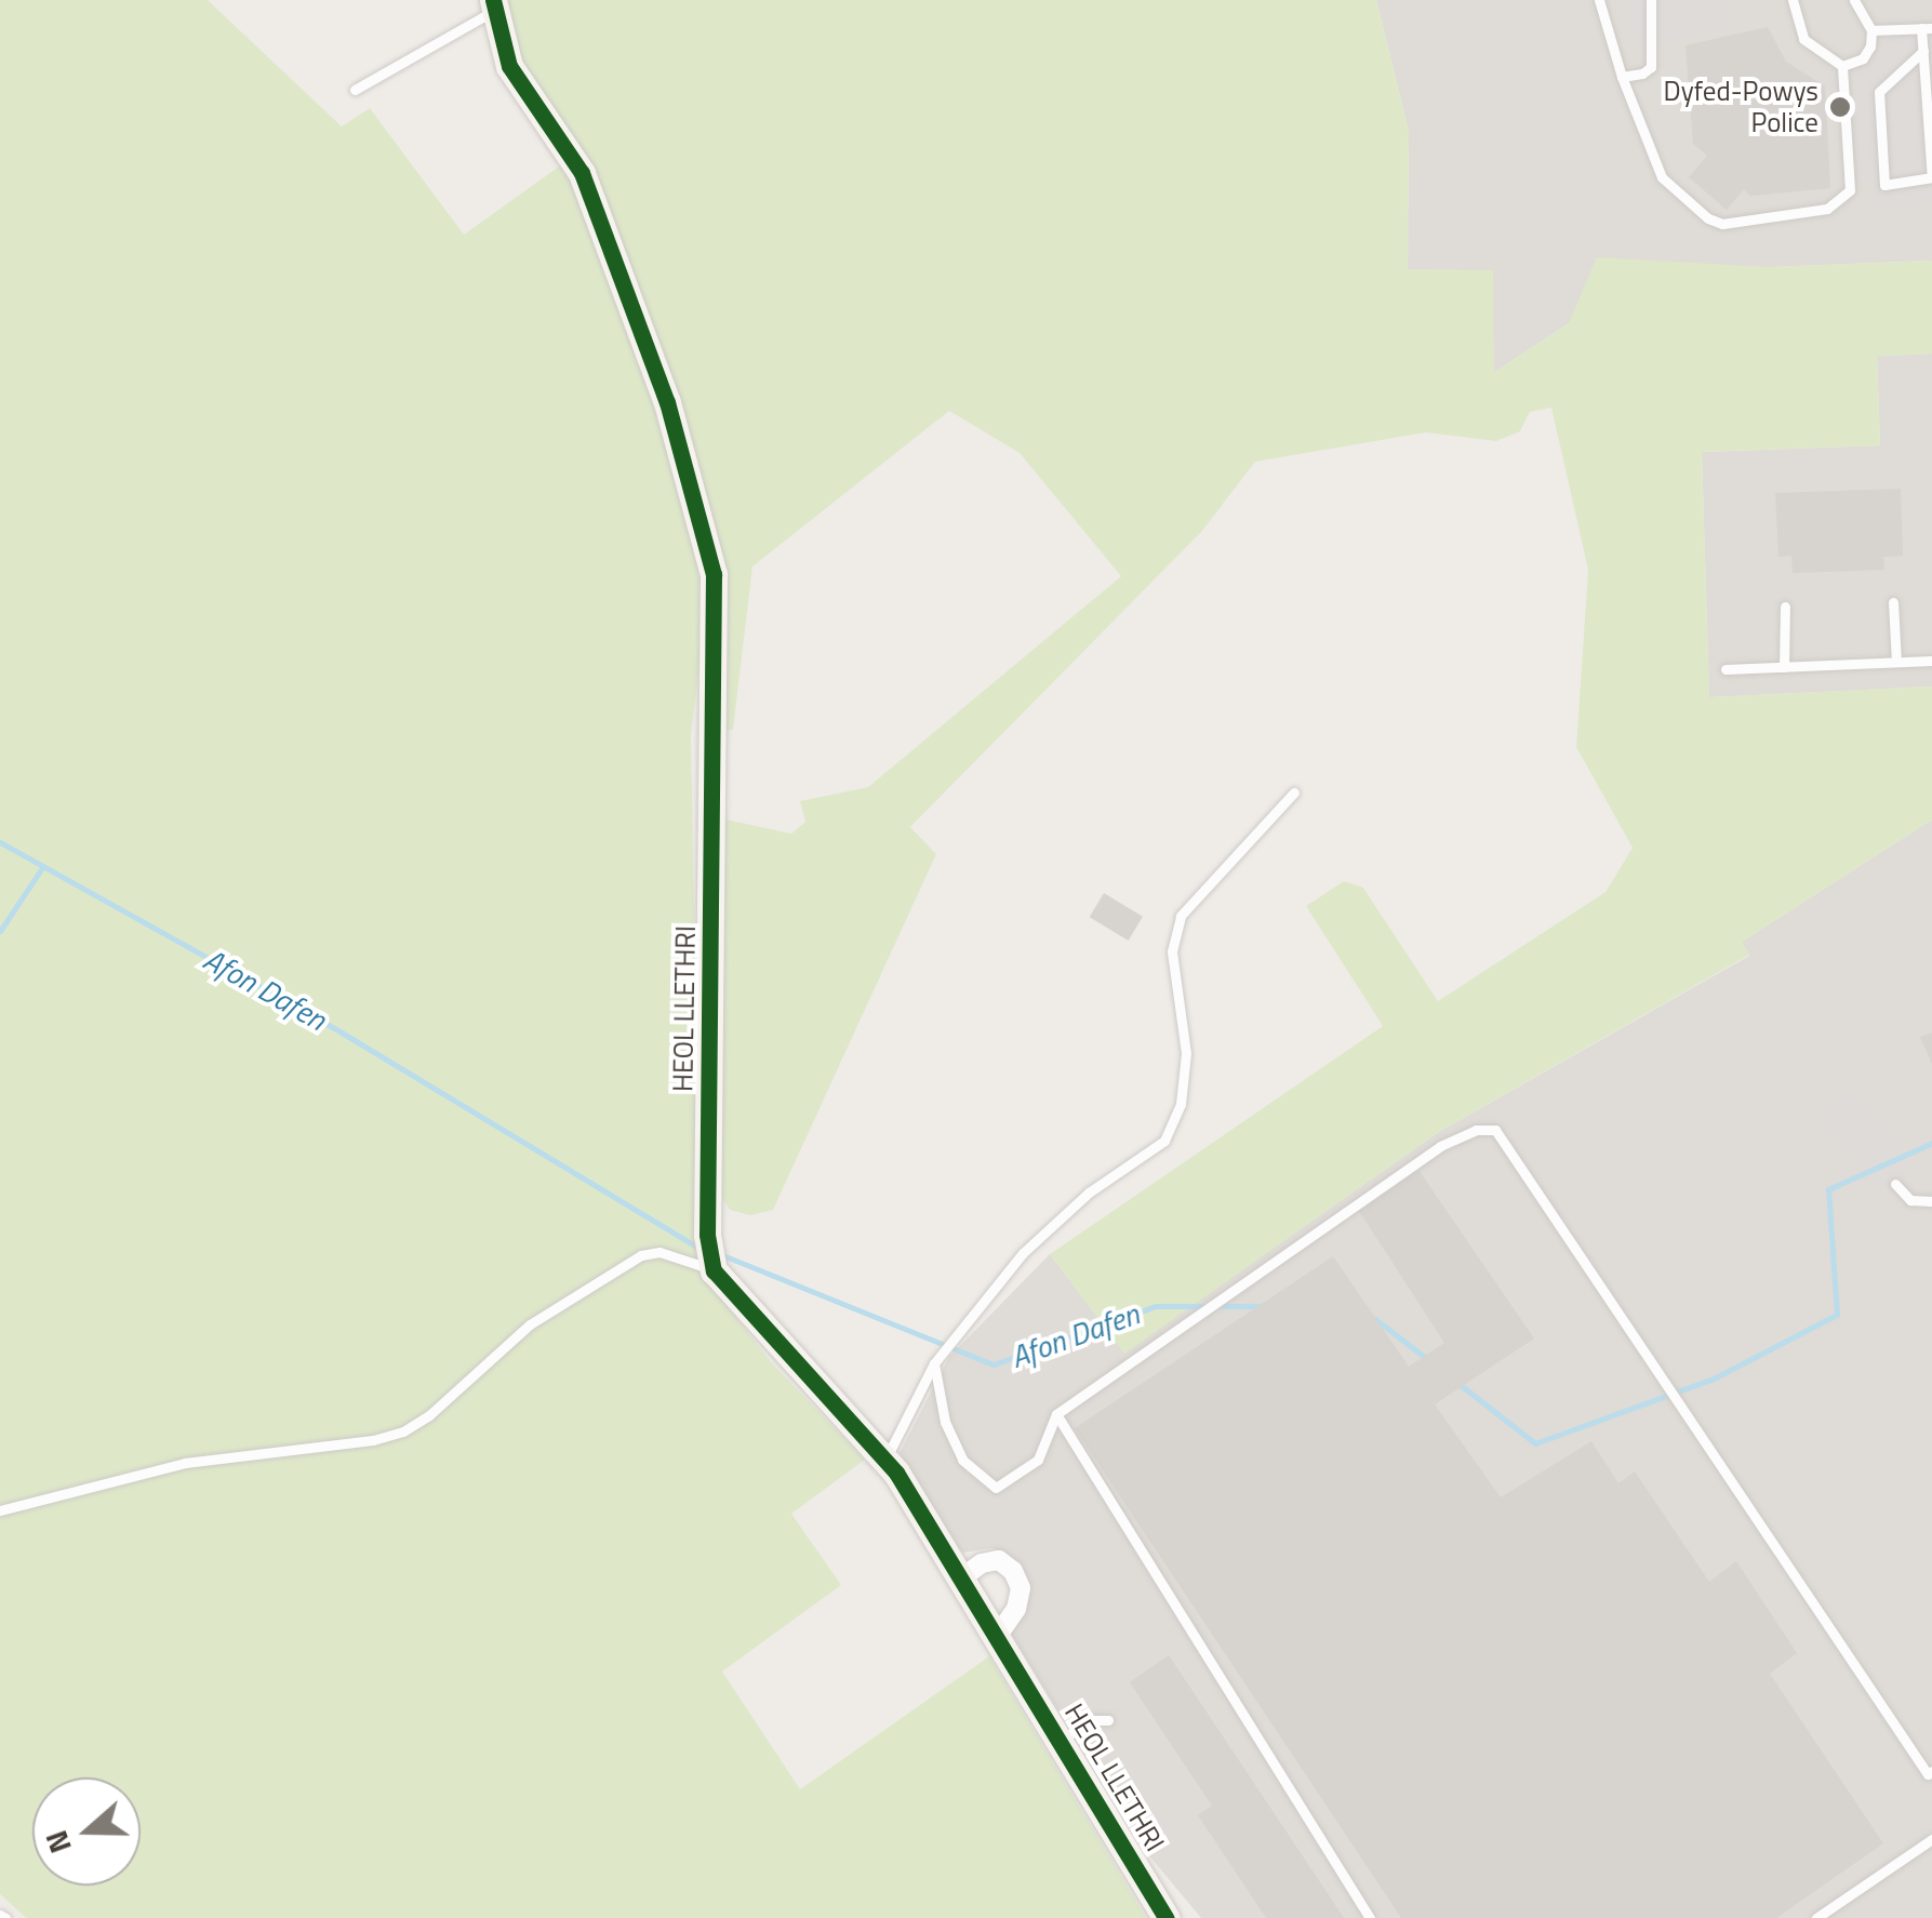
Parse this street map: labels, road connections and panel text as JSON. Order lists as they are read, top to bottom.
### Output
{
  "streets": {
    "street": ["HEOL LLETHRI"]
  },
  "water": ["Afon Dafen"],
  "places": ["Dyfed-Powys Police"],
  "north": "left"
}
